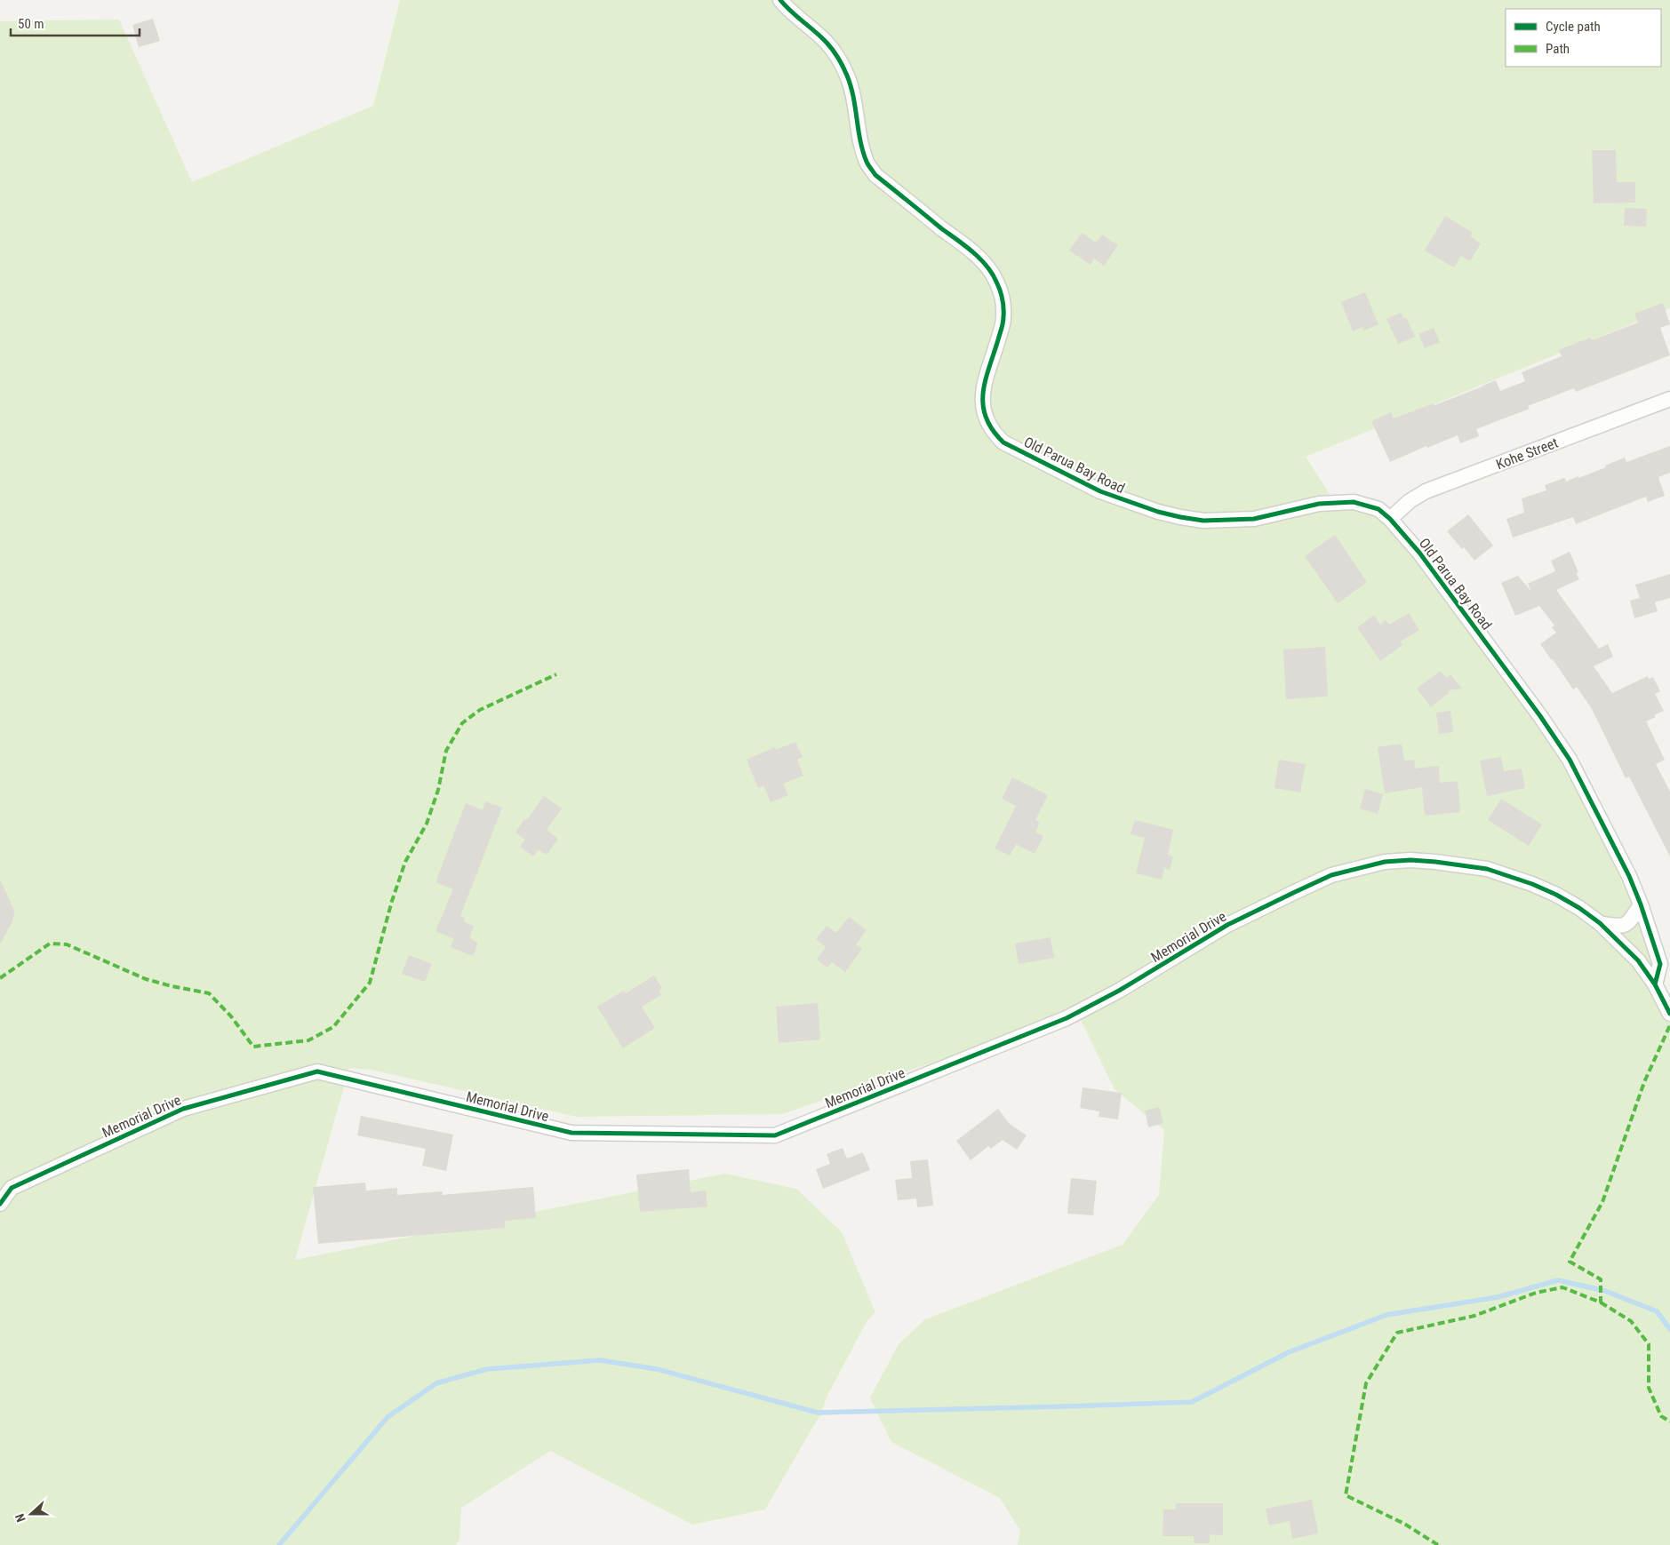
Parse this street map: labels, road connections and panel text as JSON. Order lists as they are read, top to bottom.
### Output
{
  "streets": {
    "street": ["Kohe Street", "Old Parua Bay Road", "Memorial Drive"]
  },
  "crossings": [
    ["Kohe Street", "Old Parua Bay Road"],
    ["Old Parua Bay Road", "Memorial Drive"]
  ],
  "legend": ["Cycle path", "Path"],
  "scale_bar": "50 m",
  "north": "left"
}
